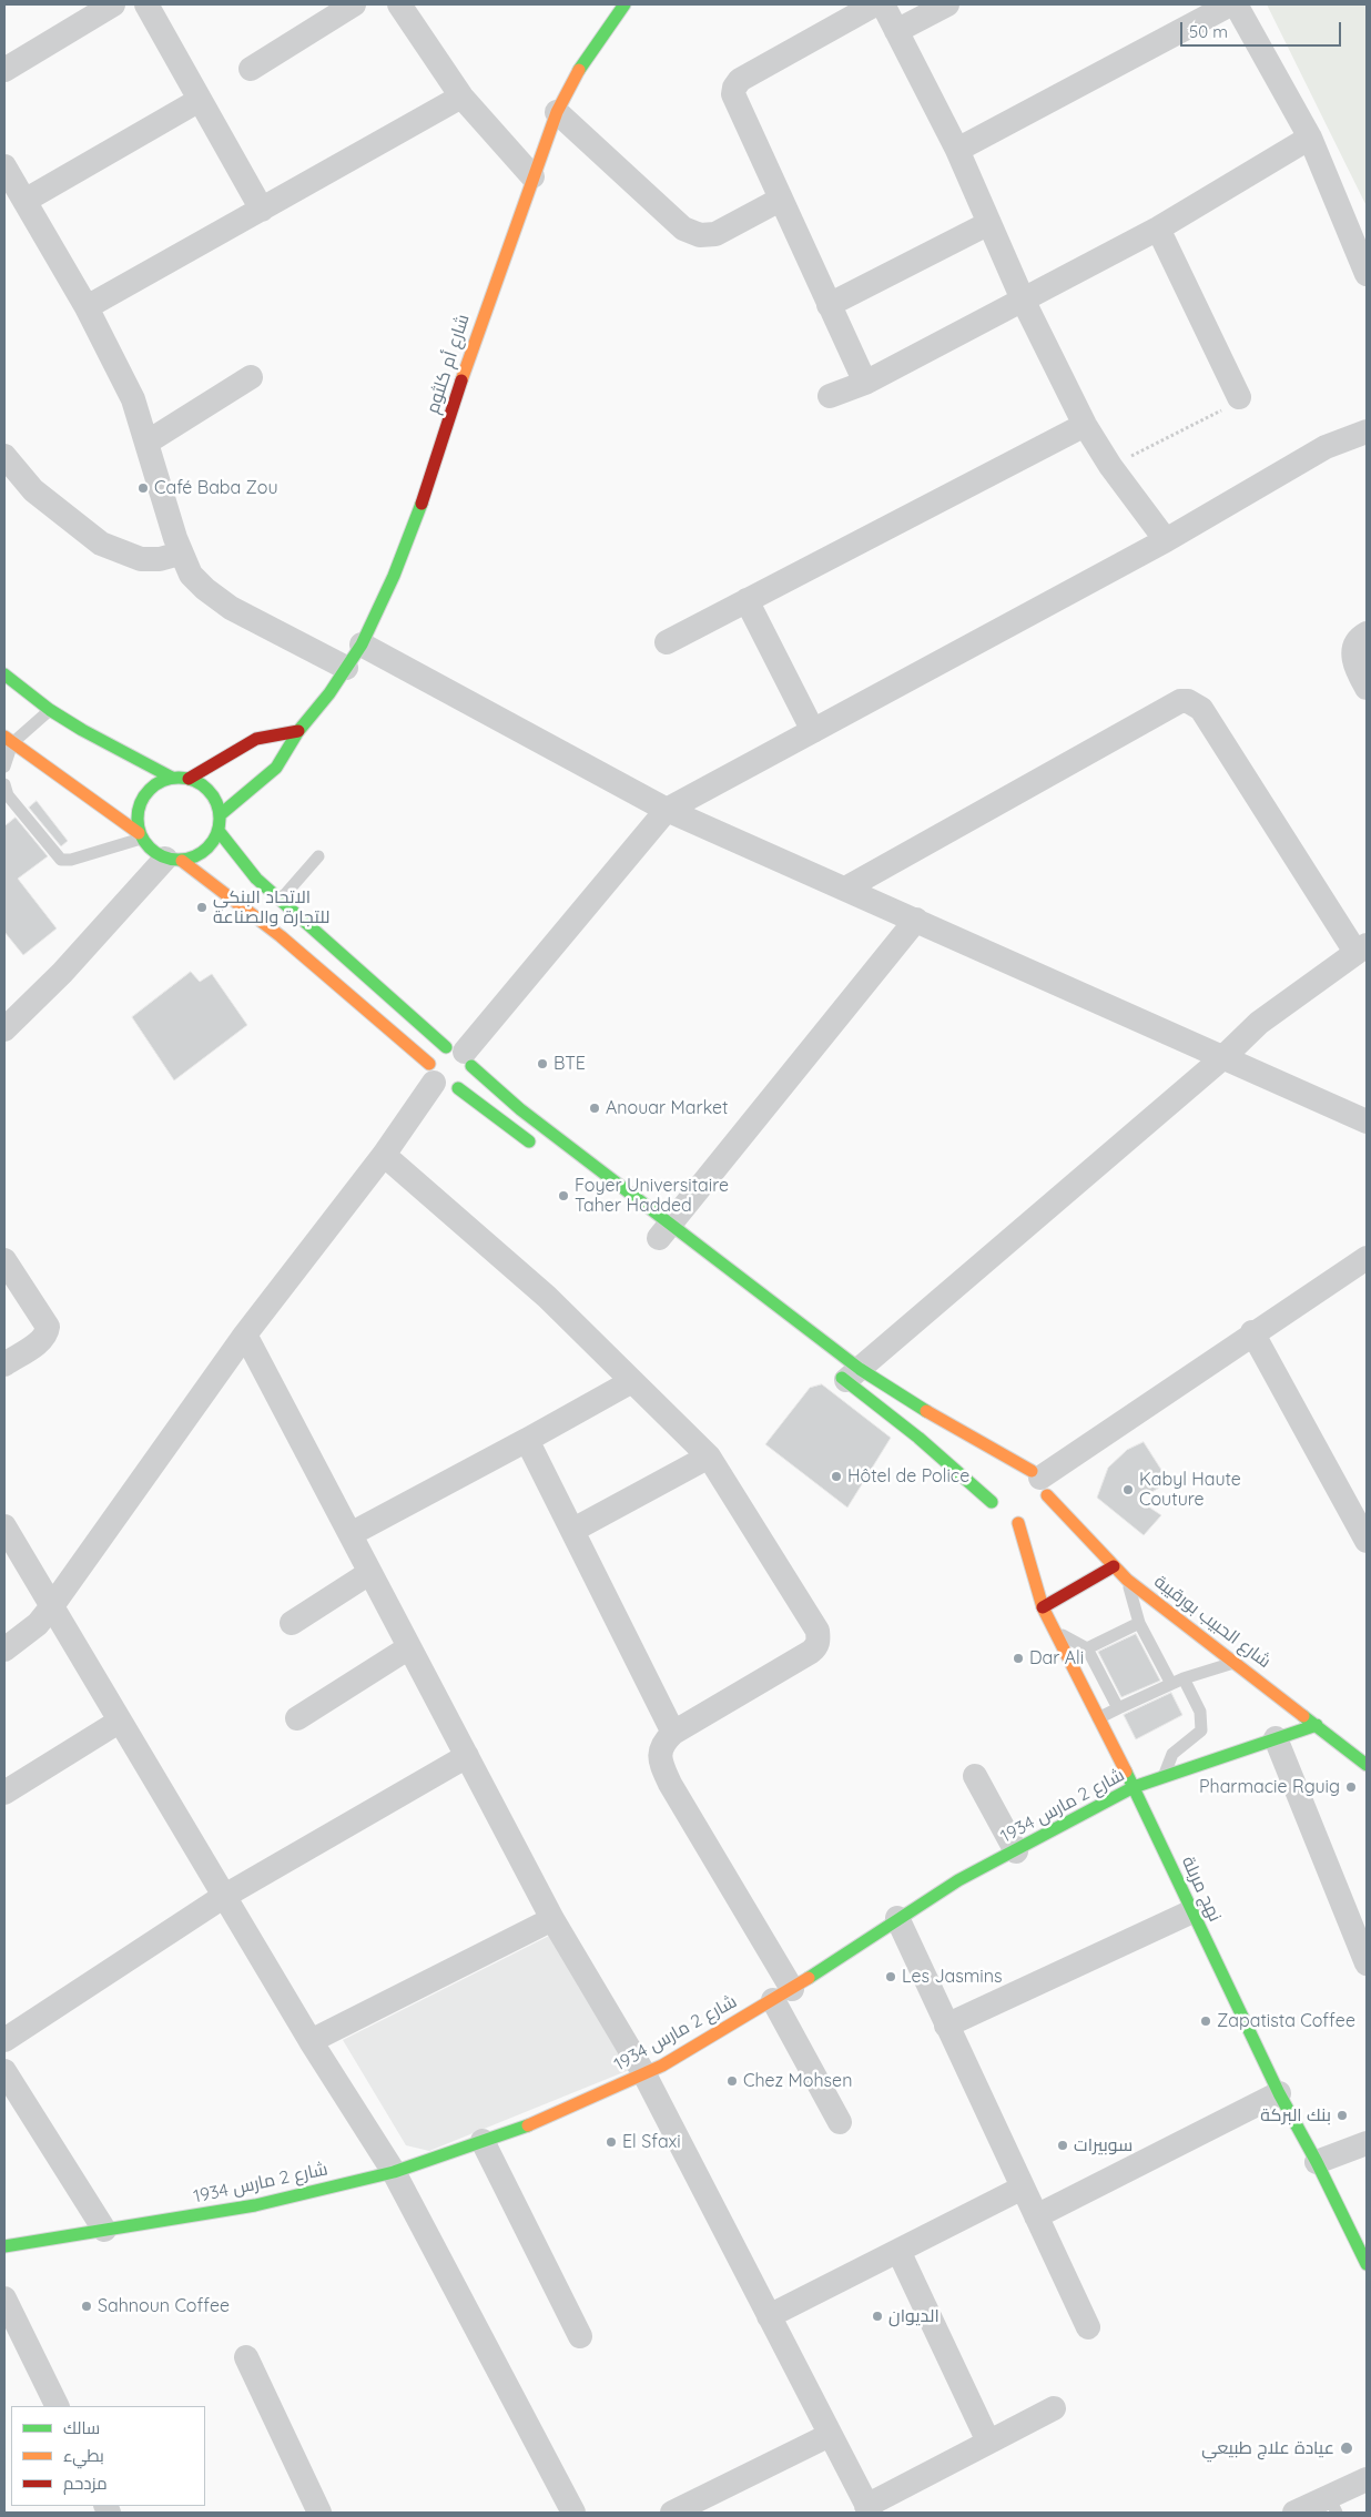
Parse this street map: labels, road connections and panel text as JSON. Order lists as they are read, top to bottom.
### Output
{
  "streets": {
    "main road": [
      "شارع أم كلثوم",
      "شارع الحبيب بورقيبة",
      "شارع 2 مارس 1934",
      "نهج مربلة"
    ]
  },
  "crossings": [
    ["شارع الحبيب بورقيبة", "شارع 2 مارس 1934"],
    ["شارع 2 مارس 1934", "نهج مربلة"]
  ],
  "places": [
    "Café Baba Zou",
    "الاتحاد البنكي للتجارة والصناعة",
    "BTE",
    "Anouar Market",
    "Foyer Universitaire Taher Hadded",
    "Hôtel de Police",
    "Kabyl Haute Couture",
    "Dar Ali",
    "Pharmacie Rguig",
    "Les Jasmins",
    "Zapatista Coffee",
    "Chez Mohsen",
    "بنك البركة",
    "El Sfaxi",
    "سوبيرات",
    "Sahnoun Coffee",
    "الديوان",
    "عيادة علاج طبيعي"
  ],
  "legend": ["سالك", "بطيء", "مزدحم"],
  "scale_bar": "50 m"
}
